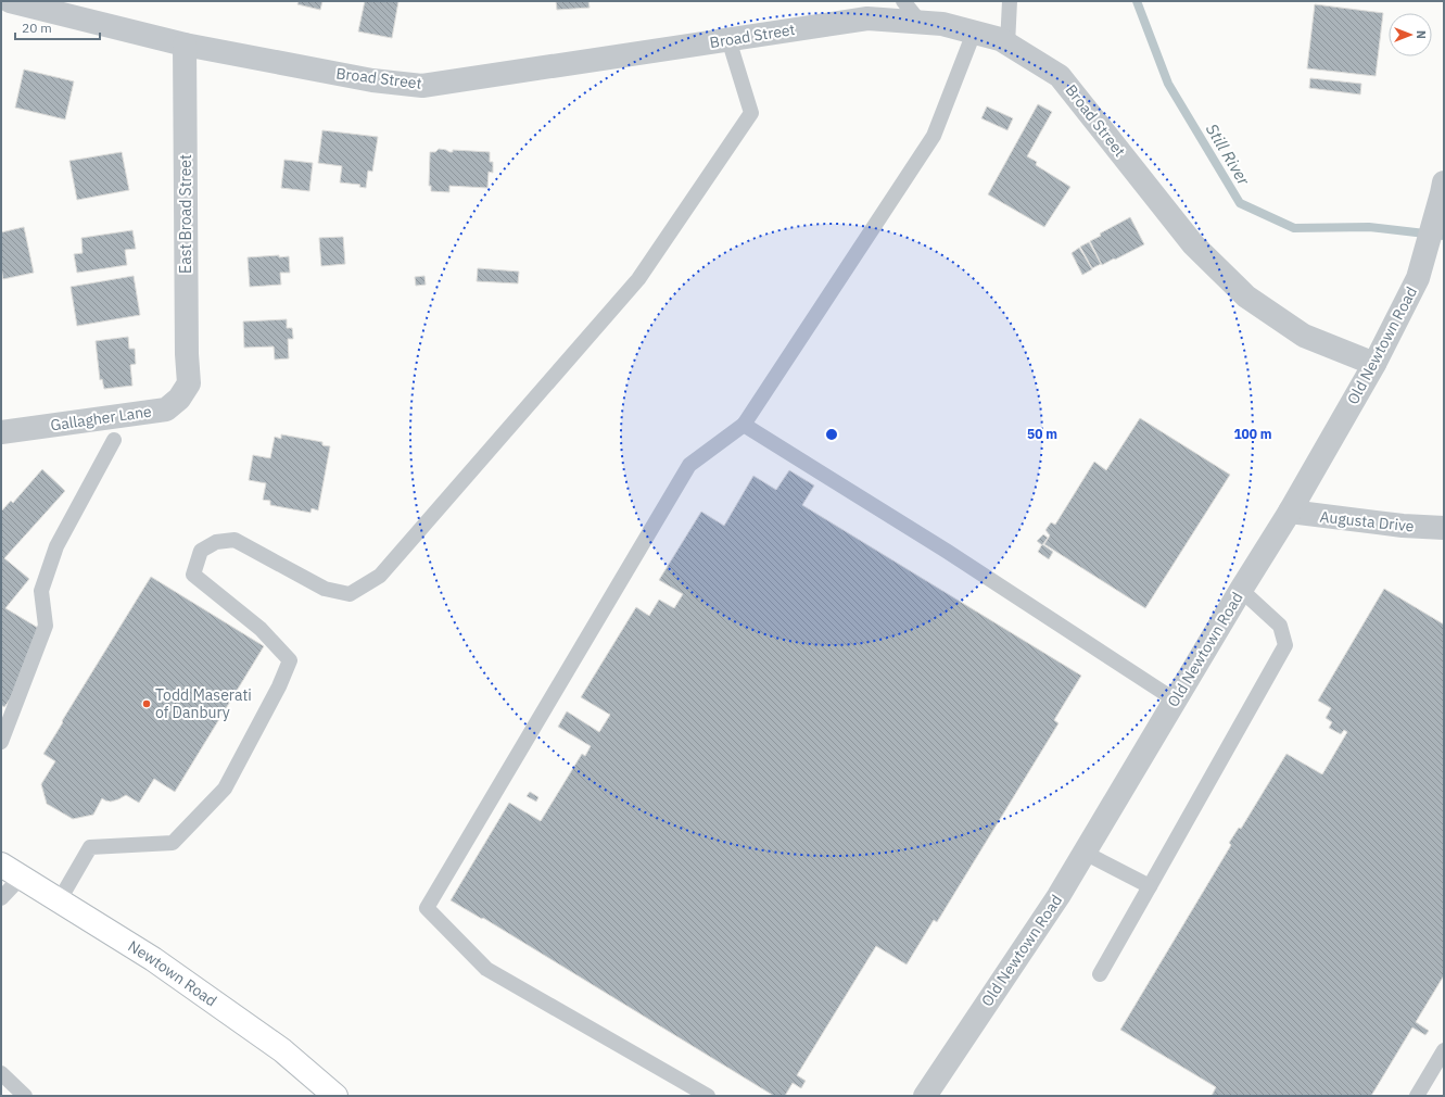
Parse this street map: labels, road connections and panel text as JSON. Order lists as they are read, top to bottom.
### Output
{
  "streets": {
    "main road": ["Newtown Road"],
    "street": [
      "Broad Street",
      "East Broad Street",
      "Old Newtown Road",
      "Gallagher Lane",
      "Augusta Drive"
    ]
  },
  "crossings": [
    ["Broad Street", "East Broad Street"],
    ["Broad Street", "Old Newtown Road"],
    ["East Broad Street", "Gallagher Lane"],
    ["Old Newtown Road", "Augusta Drive"]
  ],
  "water": ["Still River"],
  "places": ["Todd Maserati of Danbury"],
  "scale_bar": "20 m",
  "north": "right",
  "rings": ["50 m", "100 m"]
}
